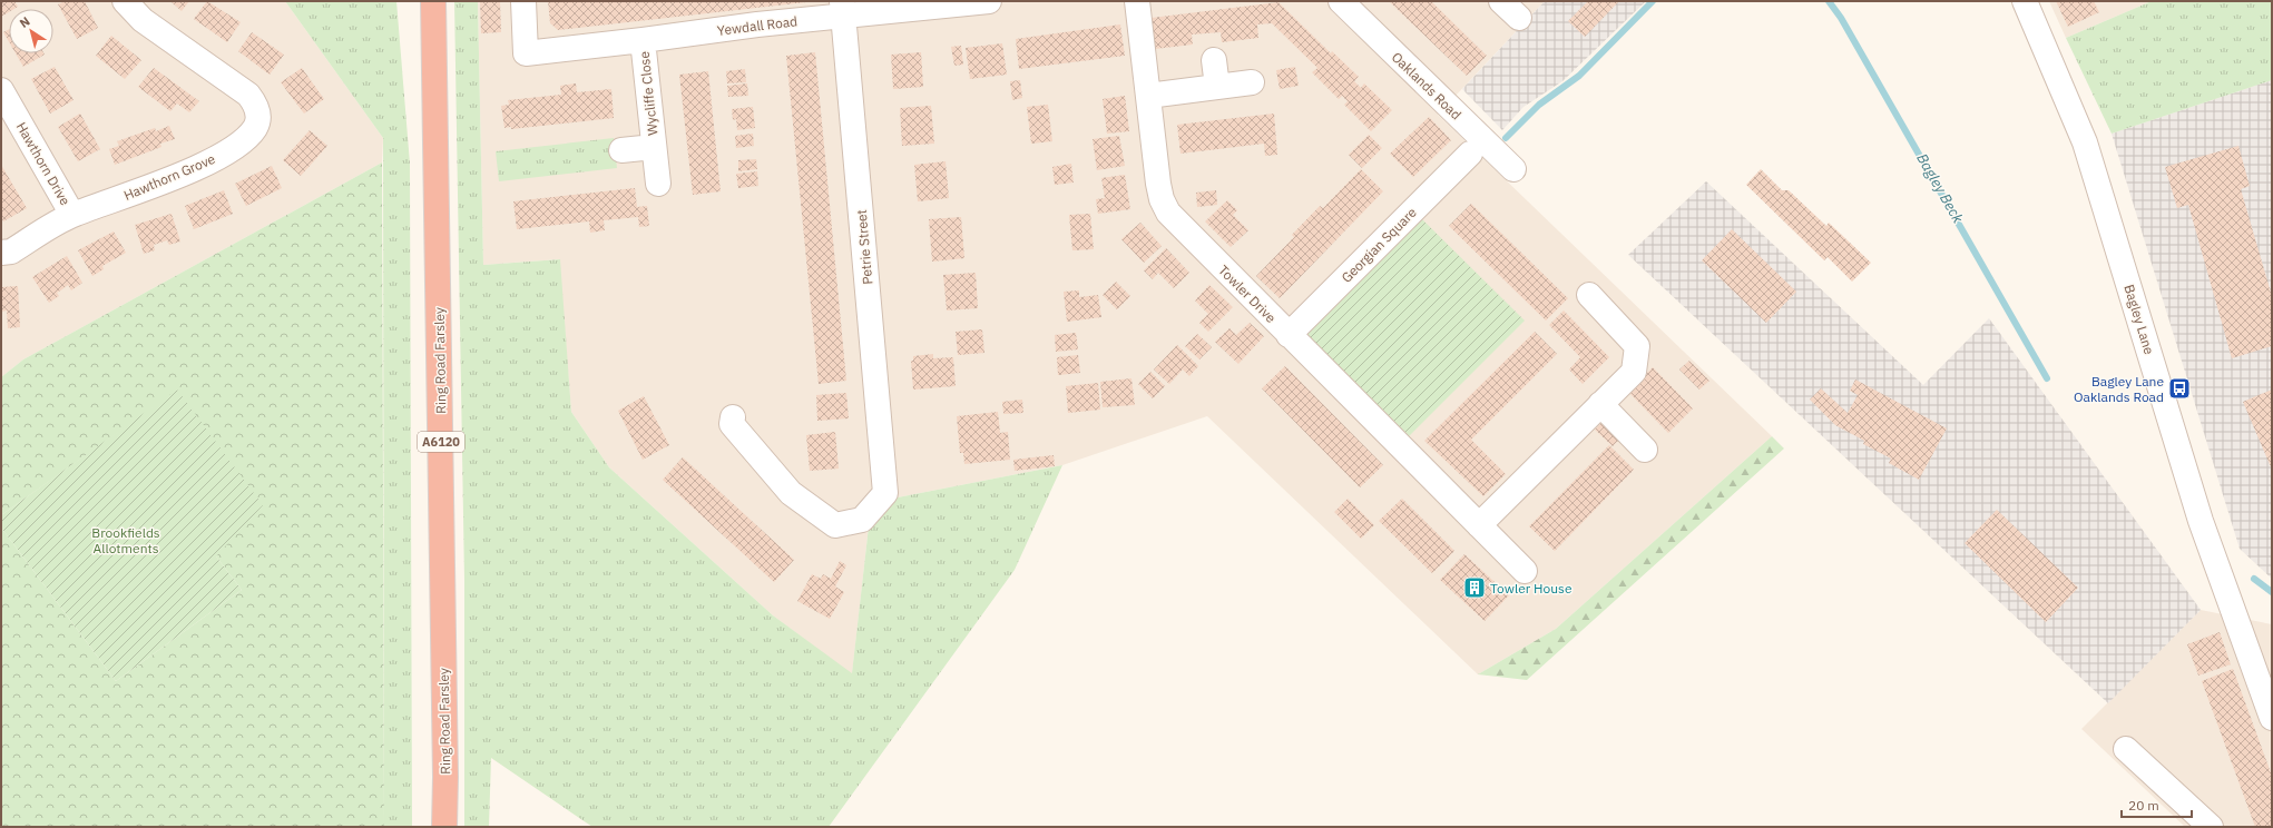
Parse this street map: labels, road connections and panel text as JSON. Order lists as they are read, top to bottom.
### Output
{
  "streets": {
    "highway": ["Ring Road Farsley", "A6120"],
    "street": [
      "Yewdall Road",
      "Oaklands Road",
      "Wycliffe Close",
      "Hawthorn Drive",
      "Hawthorn Grove",
      "Georgian Square",
      "Petrie Street",
      "Towler Drive",
      "Bagley Lane"
    ]
  },
  "crossings": [
    ["Yewdall Road", "Wycliffe Close"],
    ["Yewdall Road", "Petrie Street"],
    ["Hawthorn Drive", "Hawthorn Grove"],
    ["Georgian Square", "Towler Drive"]
  ],
  "water": ["Bagley Beck"],
  "parks": ["Brookfields Allotments"],
  "places": {
    "bus stop": ["Bagley Lane Oaklands Road"],
    "building": ["Towler House"]
  },
  "scale_bar": "20 m",
  "north": "top left"
}
